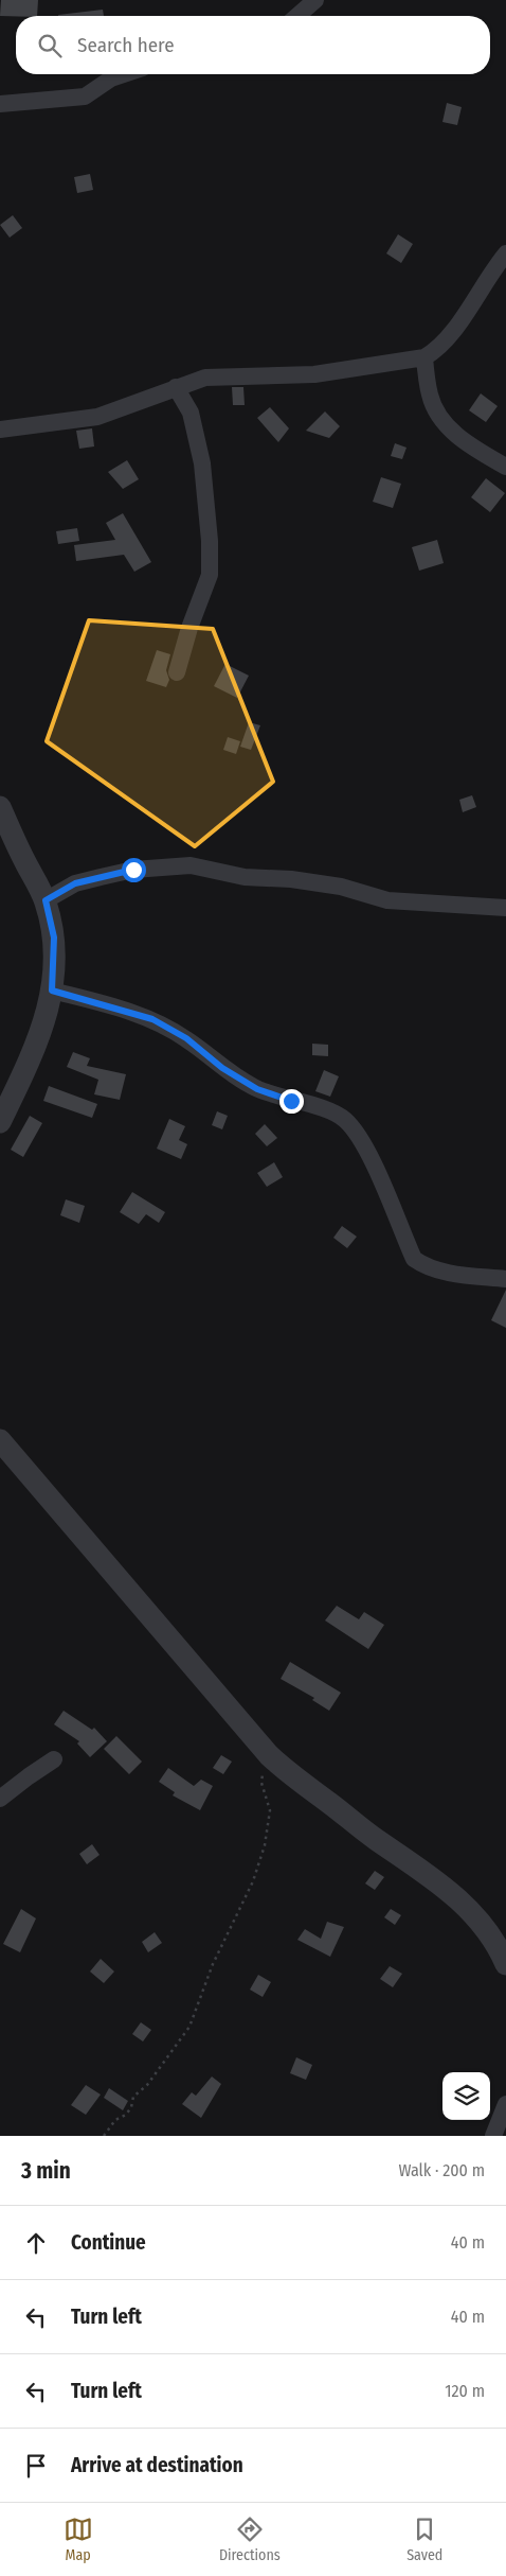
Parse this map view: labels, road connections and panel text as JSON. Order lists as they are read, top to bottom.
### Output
{
  "page": {
    "search": "Search here",
    "heading": ["3 min", "Walk · 200 m"],
    "list": [
      ["Continue", "40 m"],
      ["Turn left", "40 m"],
      ["Turn left", "120 m"],
      "Arrive at destination"
    ],
    "nav": ["Map", "Directions", "Saved"]
  }
}
